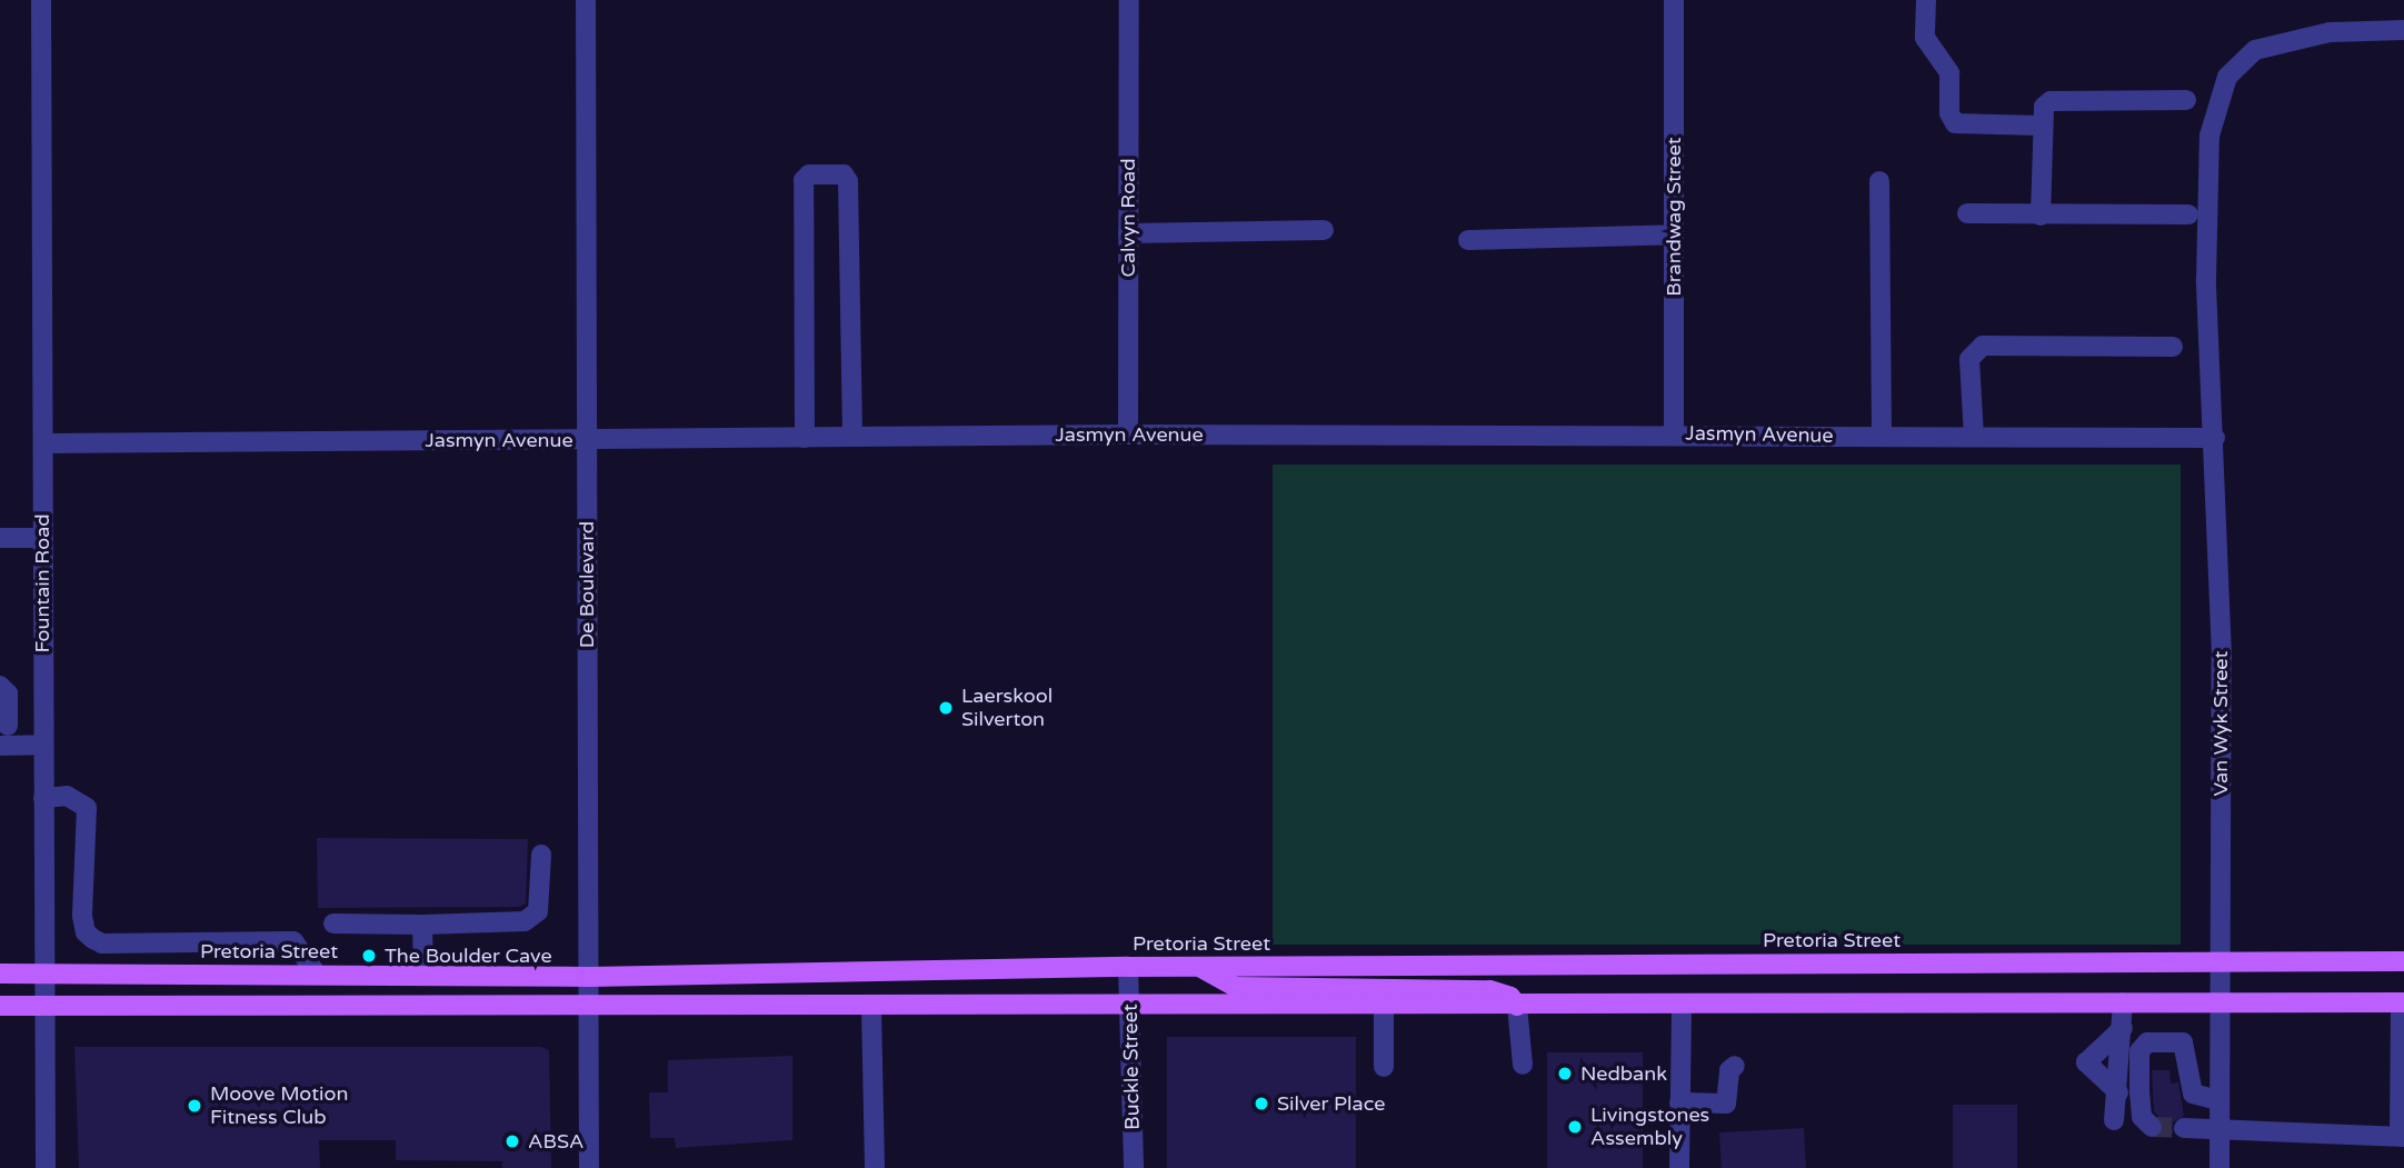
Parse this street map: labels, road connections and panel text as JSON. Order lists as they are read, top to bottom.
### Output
{
  "streets": {
    "main road": ["Pretoria Street"],
    "street": [
      "Brandwag Street",
      "Calvyn Road",
      "Jasmyn Avenue",
      "Fountain Road",
      "De Boulevard",
      "Van Wyk Street",
      "Buckle Street"
    ]
  },
  "crossings": [
    ["Brandwag Street", "Jasmyn Avenue"],
    ["Calvyn Road", "Jasmyn Avenue"],
    ["Jasmyn Avenue", "Fountain Road"],
    ["Jasmyn Avenue", "De Boulevard"],
    ["Jasmyn Avenue", "Van Wyk Street"],
    ["Fountain Road", "Pretoria Street"],
    ["De Boulevard", "Pretoria Street"],
    ["Van Wyk Street", "Pretoria Street"],
    ["Pretoria Street", "Buckle Street"]
  ],
  "places": [
    "Laerskool Silverton",
    "The Boulder Cave",
    "Nedbank",
    "Silver Place",
    "Moove Motion Fitness Club",
    "Livingstones Assembly",
    "ABSA"
  ]
}
